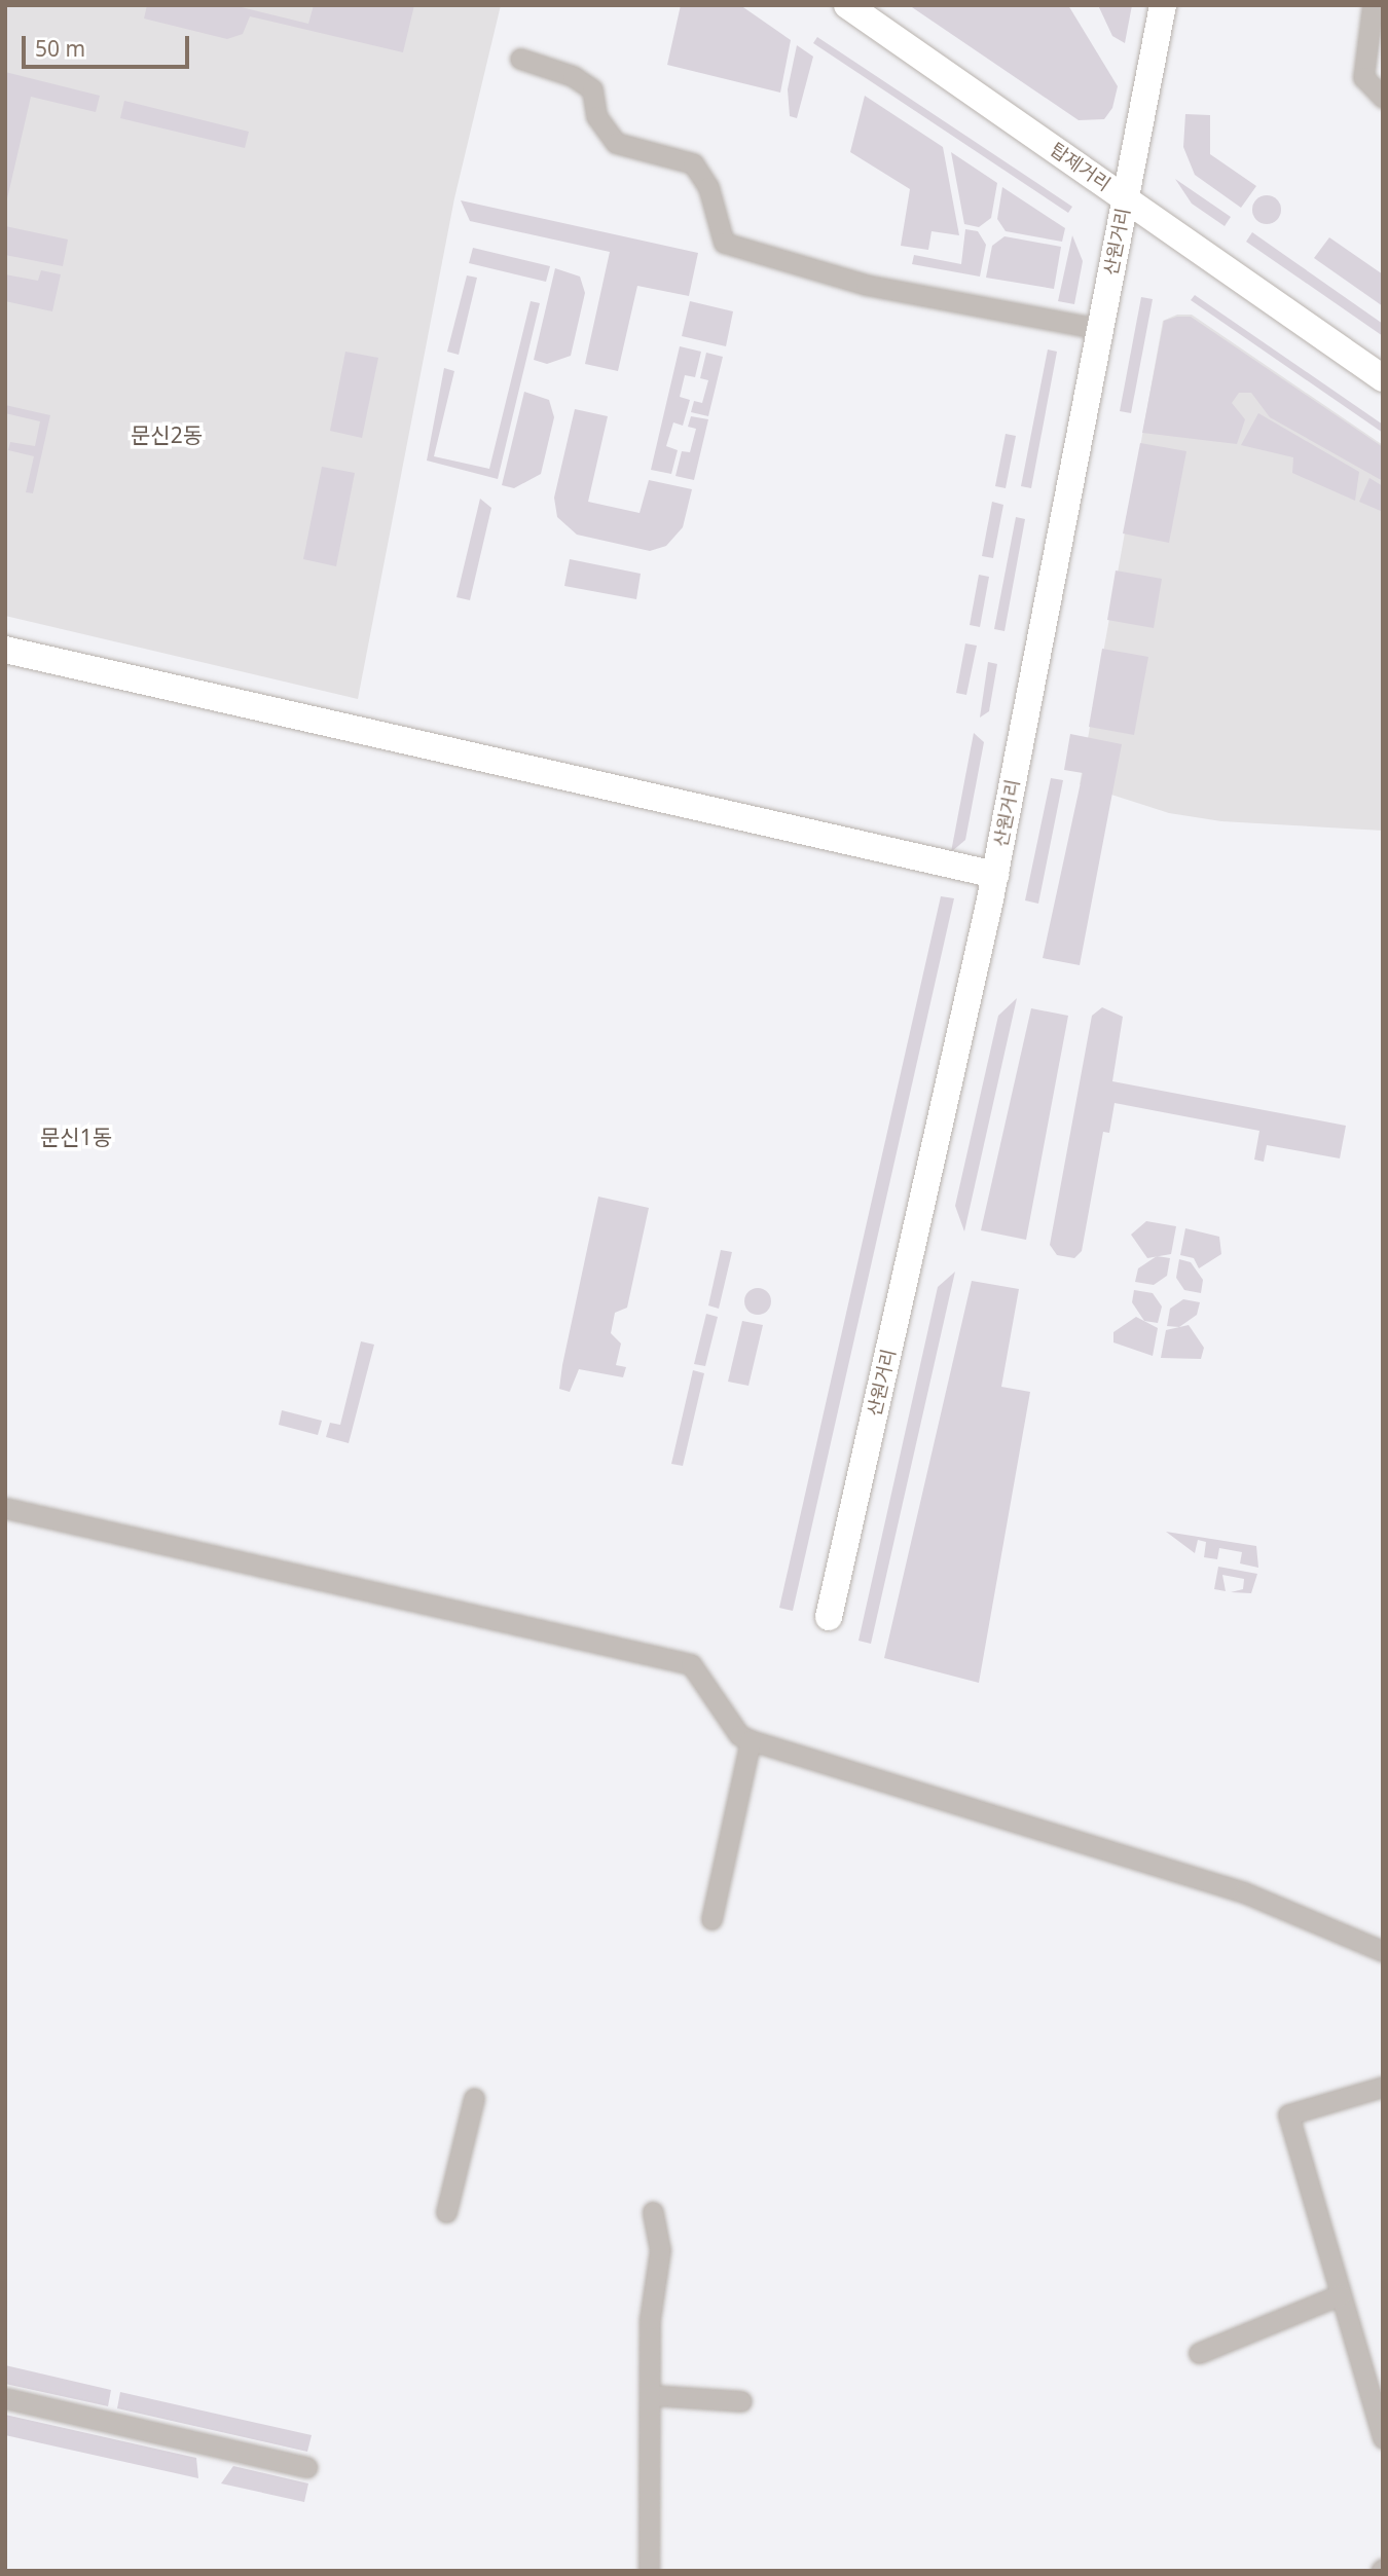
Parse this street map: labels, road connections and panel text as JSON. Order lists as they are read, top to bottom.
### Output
{
  "streets": {
    "main road": ["탑제거리", "산원거리"]
  },
  "crossings": [
    ["탑제거리", "산원거리"]
  ],
  "districts": ["문신2동", "문신1동"],
  "scale_bar": "50 m"
}
